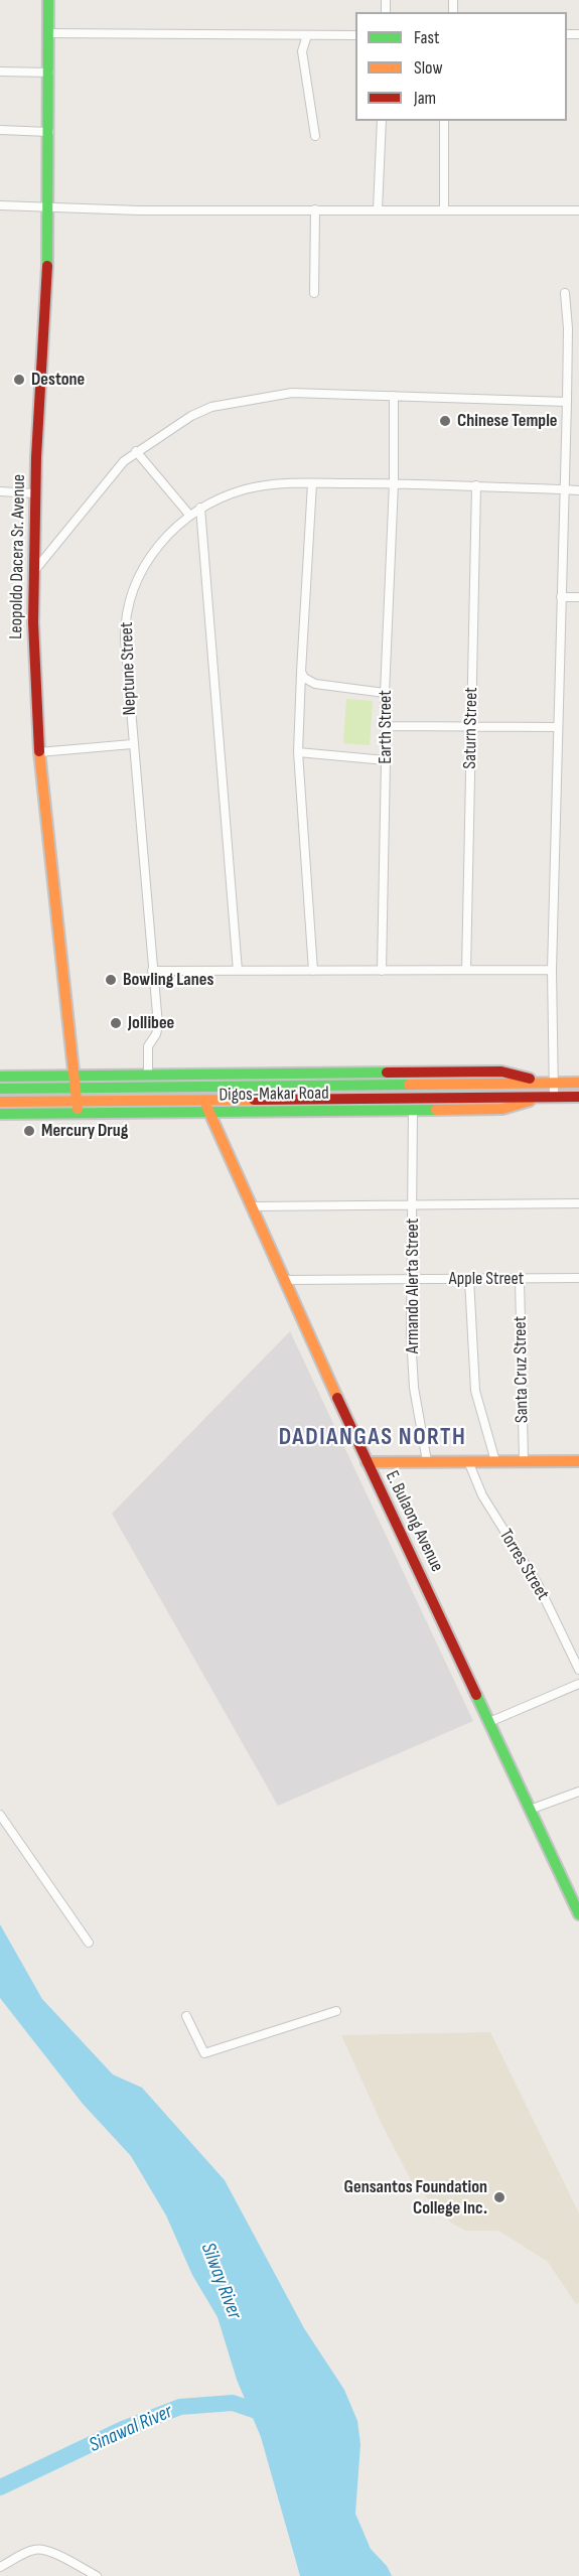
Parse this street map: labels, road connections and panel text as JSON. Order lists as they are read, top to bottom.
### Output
{
  "streets": {
    "main road": ["Leopoldo Dacera Sr. Avenue", "Digos-Makar Road", "E. Bulaong Avenue"],
    "street": [
      "Neptune Street",
      "Earth Street",
      "Saturn Street",
      "Apple Street",
      "Armando Alerta Street",
      "Santa Cruz Street",
      "Torres Street"
    ]
  },
  "crossings": [
    ["Leopoldo Dacera Sr. Avenue", "Digos-Makar Road"],
    ["Neptune Street", "Earth Street"],
    ["Neptune Street", "Saturn Street"],
    ["Neptune Street", "Digos-Makar Road"],
    ["Digos-Makar Road", "Armando Alerta Street"],
    ["Digos-Makar Road", "E. Bulaong Avenue"],
    ["Apple Street", "Armando Alerta Street"],
    ["Apple Street", "Santa Cruz Street"],
    ["Apple Street", "E. Bulaong Avenue"]
  ],
  "districts": ["DADIANGAS NORTH"],
  "water": ["Silway River", "Sinawal River"],
  "places": [
    "Destone",
    "Chinese Temple",
    "Bowling Lanes",
    "Jollibee",
    "Mercury Drug",
    "Gensantos Foundation College Inc."
  ],
  "legend": ["Fast", "Slow", "Jam"]
}
